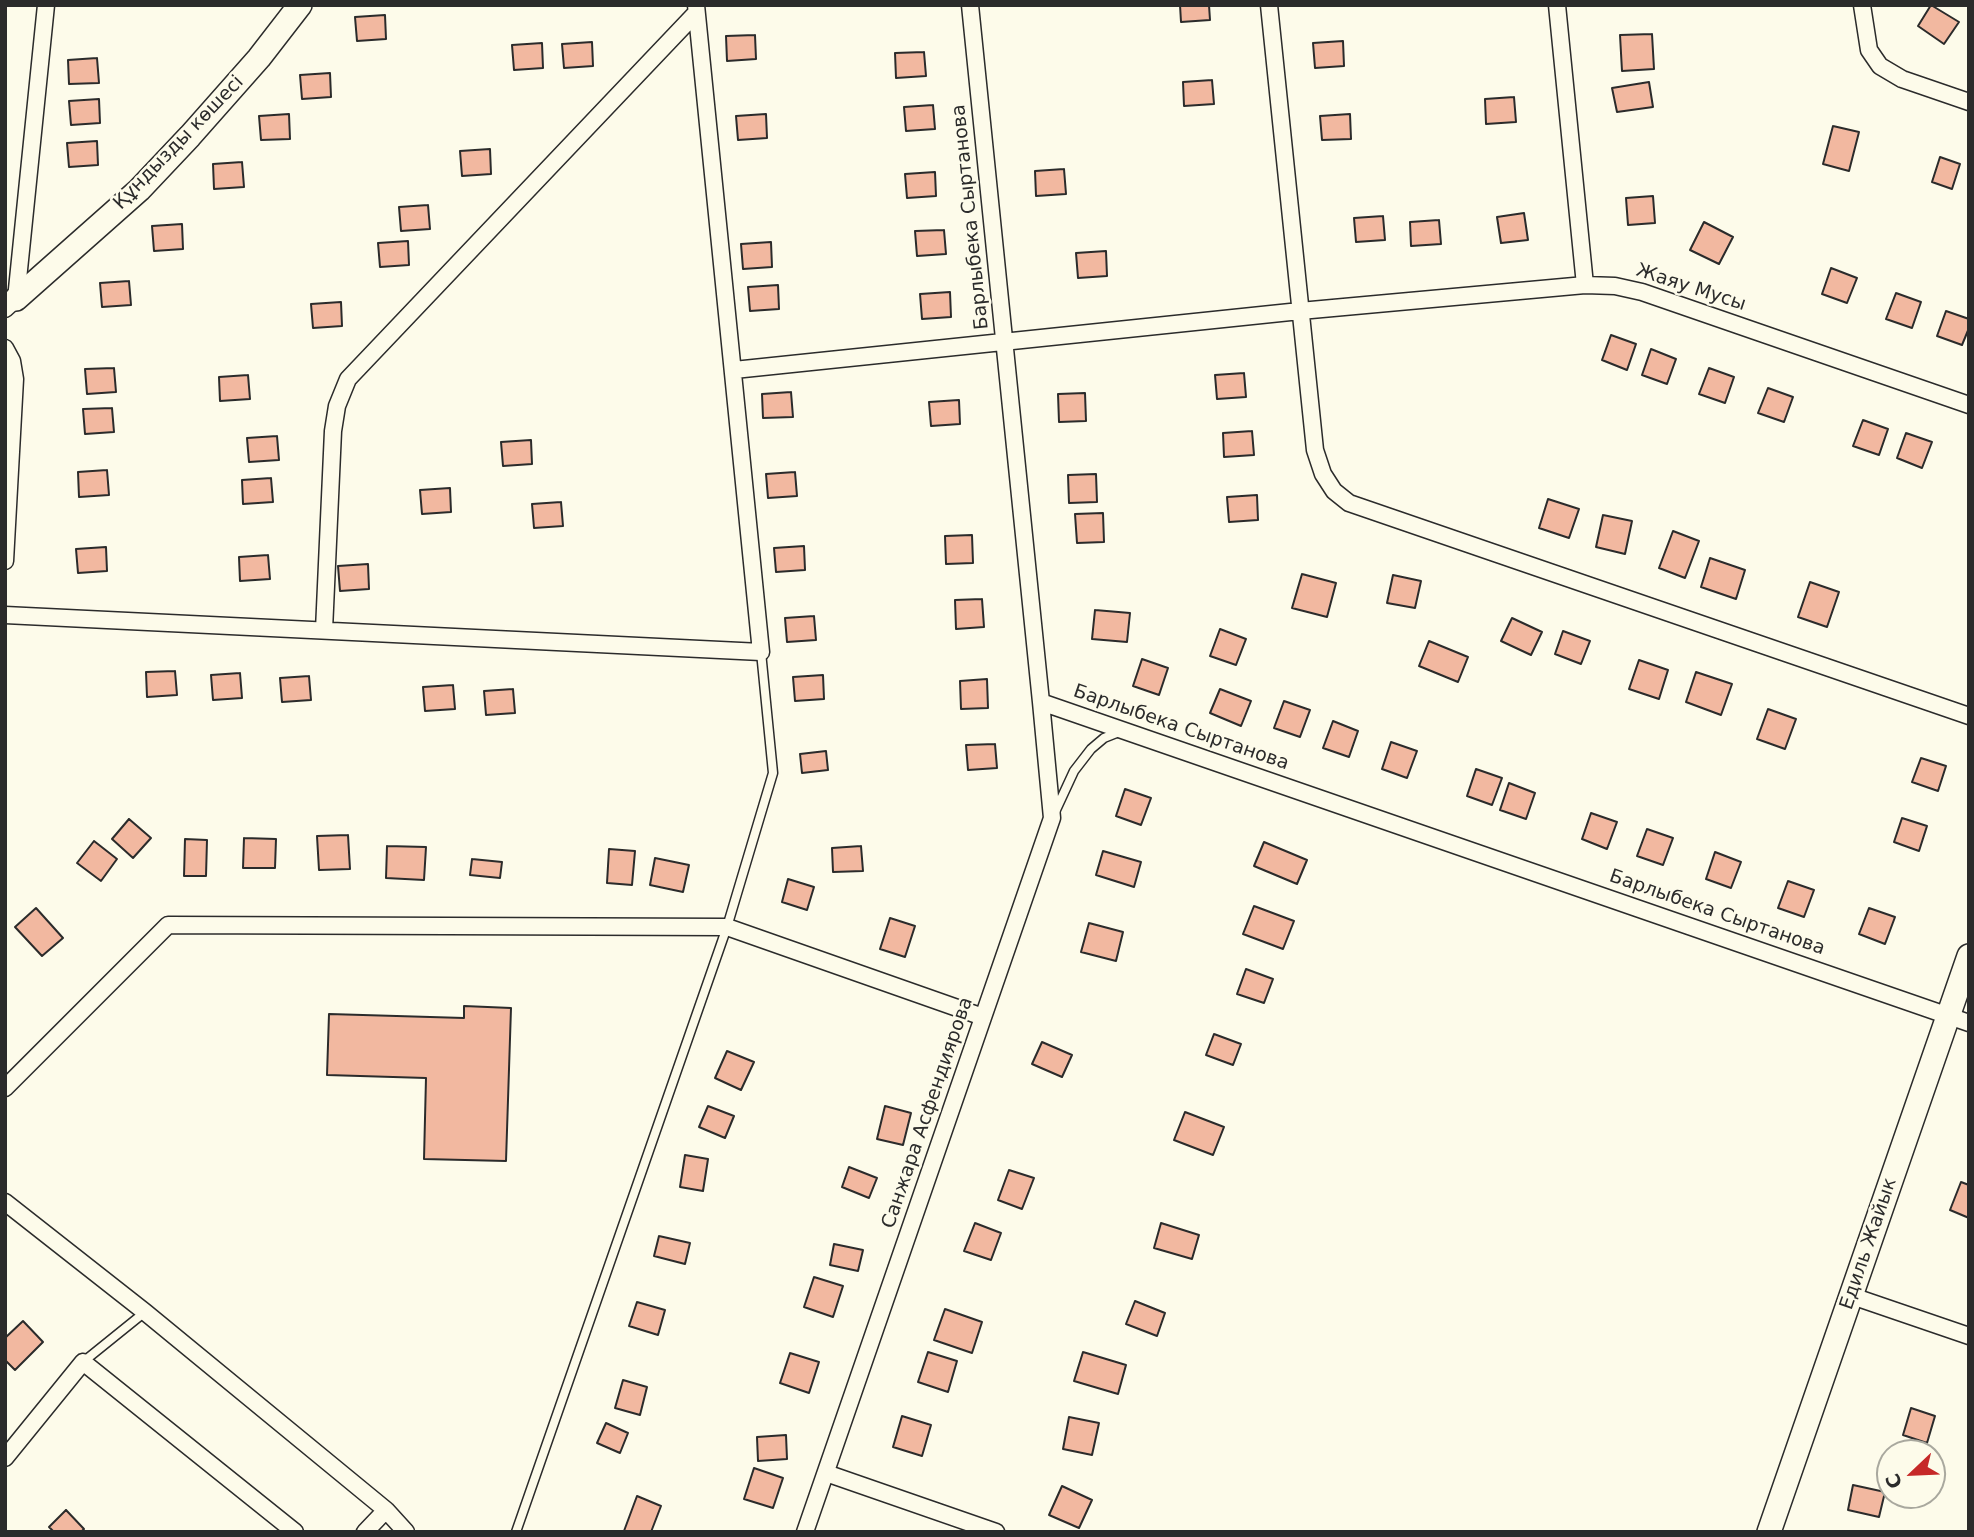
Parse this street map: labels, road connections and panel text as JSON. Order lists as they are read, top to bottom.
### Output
{
  "streets": {
    "street": [
      "Құндызды көшесі",
      "Барлыбека Сыртанова",
      "Жаяу Мусы",
      "Санжара Асфендиярова",
      "Едиль Жайык"
    ]
  },
  "crossings": [
    ["Барлыбека Сыртанова", "Жаяу Мусы"],
    ["Барлыбека Сыртанова", "Санжара Асфендиярова"],
    ["Барлыбека Сыртанова", "Едиль Жайык"]
  ],
  "north": "bottom left"
}
